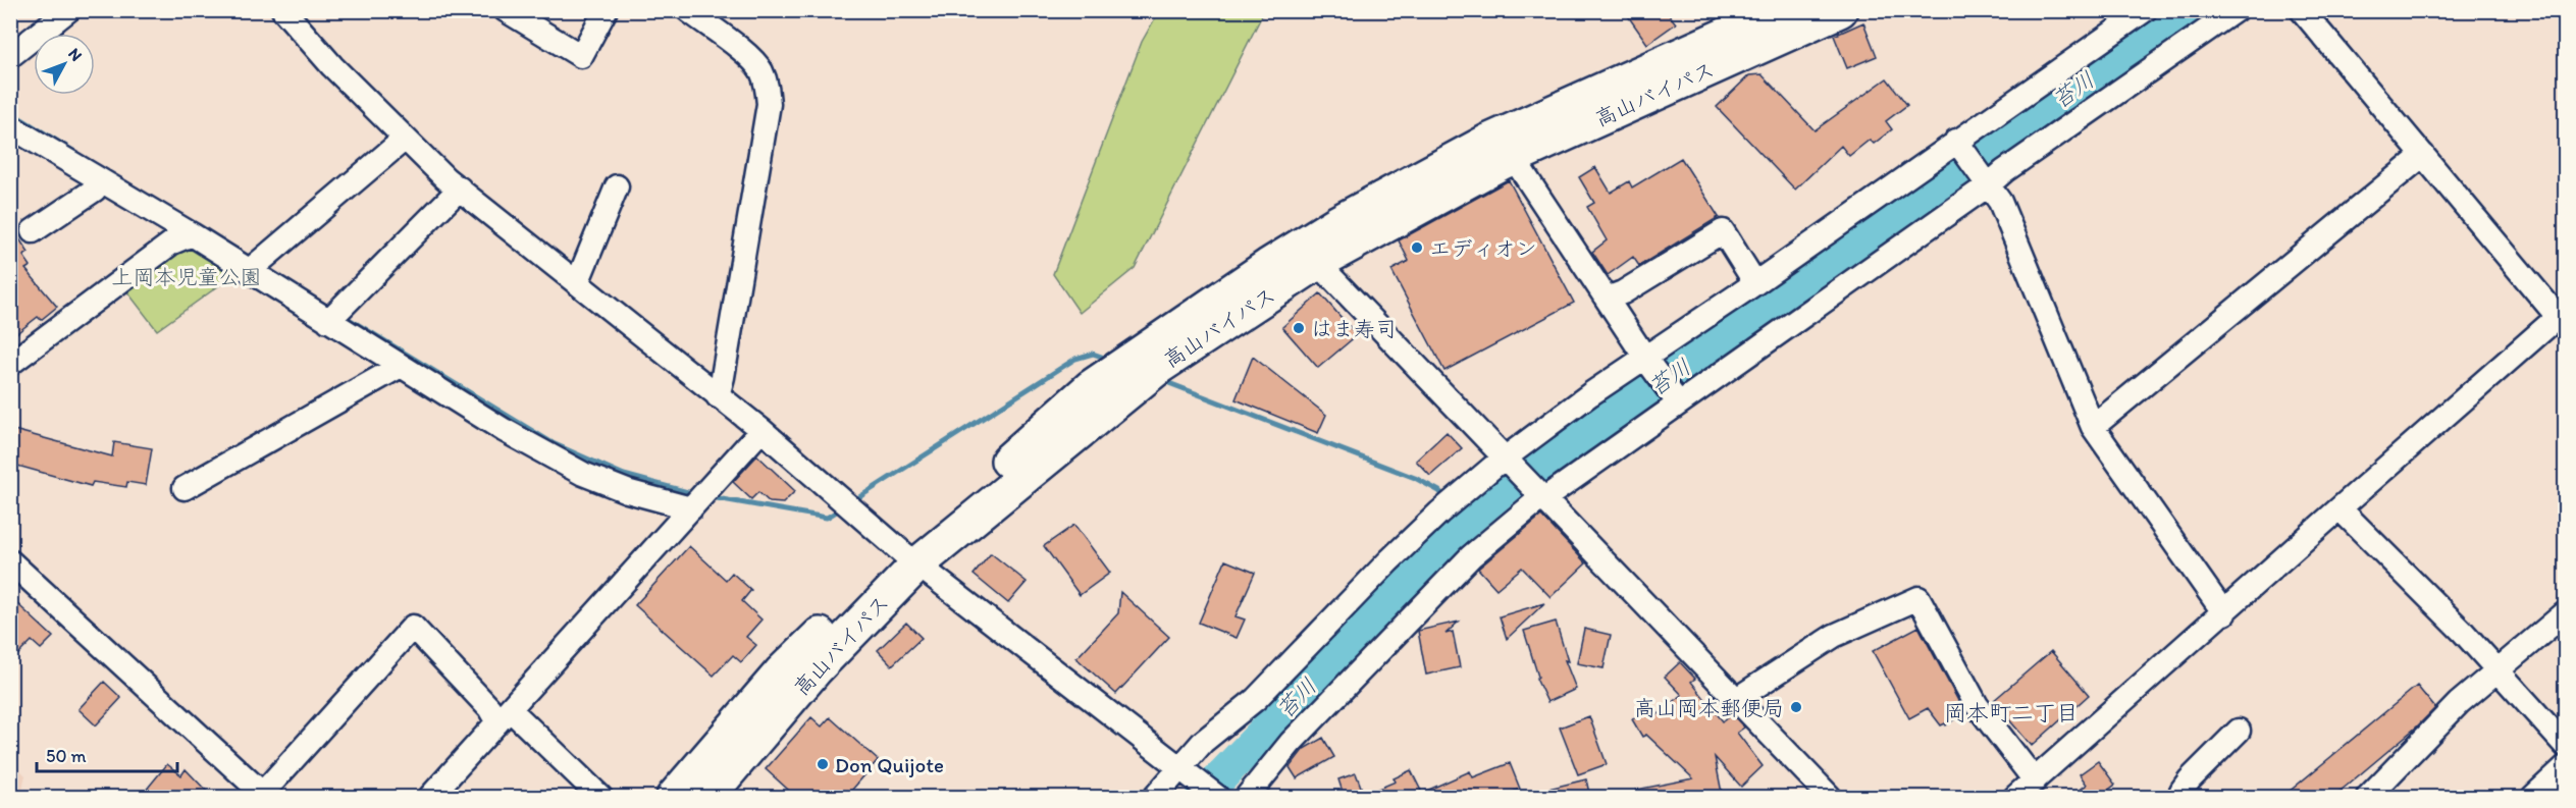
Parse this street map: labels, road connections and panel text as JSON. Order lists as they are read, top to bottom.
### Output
{
  "streets": {
    "highway": ["高山バイパス"]
  },
  "districts": ["岡本町二丁目"],
  "water": ["苔川"],
  "parks": ["上岡本児童公園"],
  "places": [
    "エディオン",
    "はま寿司",
    "高山岡本郵便局",
    "Don Quijote"
  ],
  "scale_bar": "50 m",
  "north": "top right"
}
